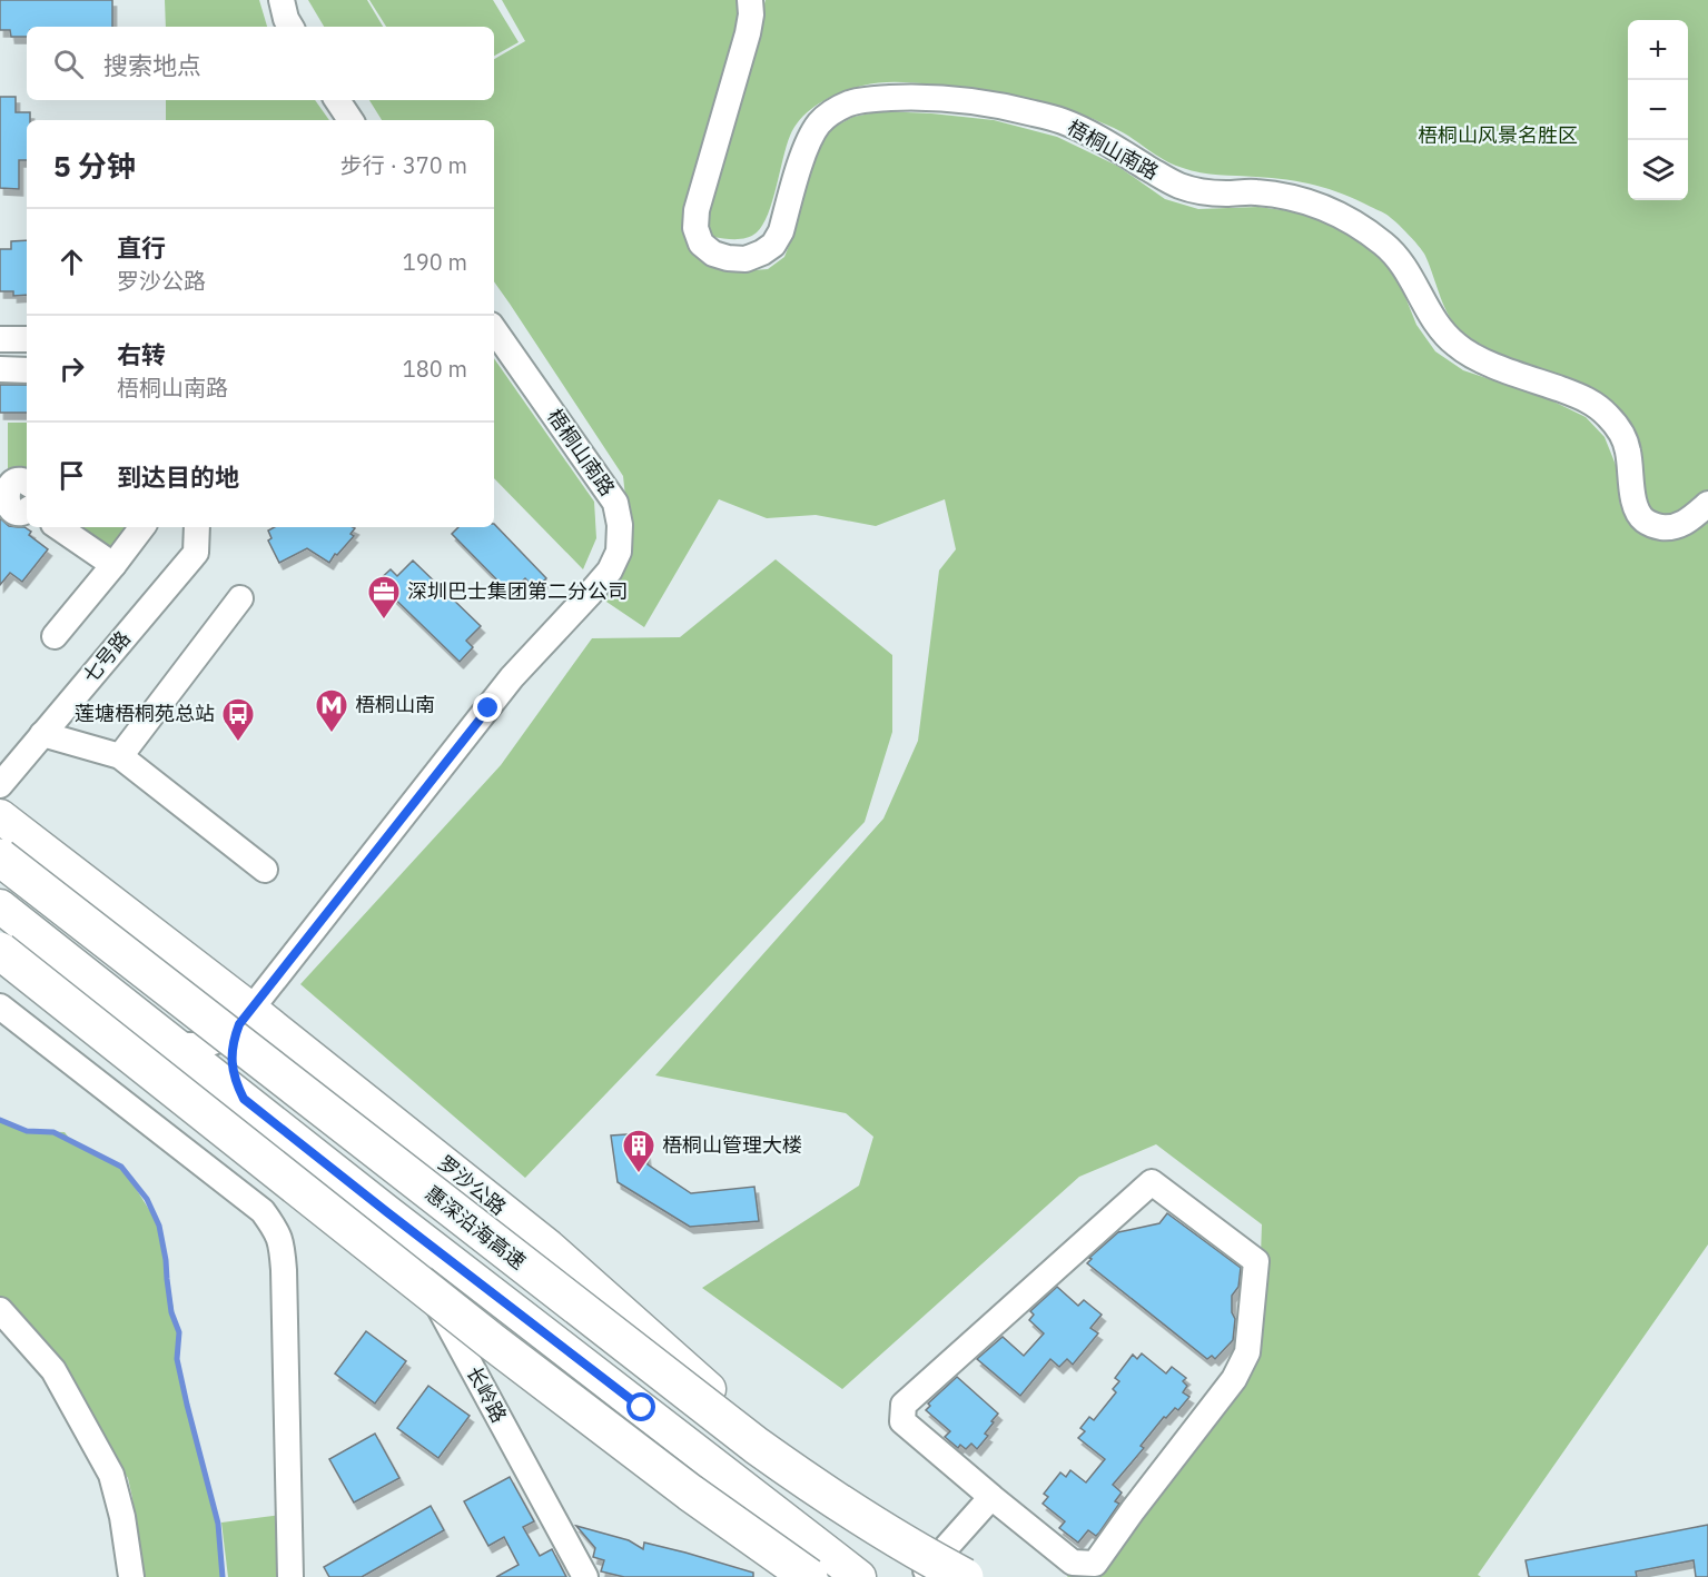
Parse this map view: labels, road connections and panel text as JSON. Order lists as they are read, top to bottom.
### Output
{
  "streets": {
    "highway": ["惠深沿海高速"],
    "main road": ["罗沙公路"],
    "street": ["梧桐山南路", "七号路", "长岭路"]
  },
  "crossings": [
    ["梧桐山南路", "罗沙公路"]
  ],
  "parks": ["梧桐山风景名胜区"],
  "places": {
    "office": ["深圳巴士集团第二分公司"],
    "metro station": ["梧桐山南"],
    "bus stop": ["莲塘梧桐苑总站"],
    "building": ["梧桐山管理大楼"]
  },
  "page": {
    "map_buttons": ["+", "−"],
    "search": "搜索地点",
    "heading": ["5 分钟", "步行 · 370 m"],
    "list": [
      ["直行", "罗沙公路", "190 m"],
      ["右转", "梧桐山南路", "180 m"],
      "到达目的地"
    ]
  }
}
